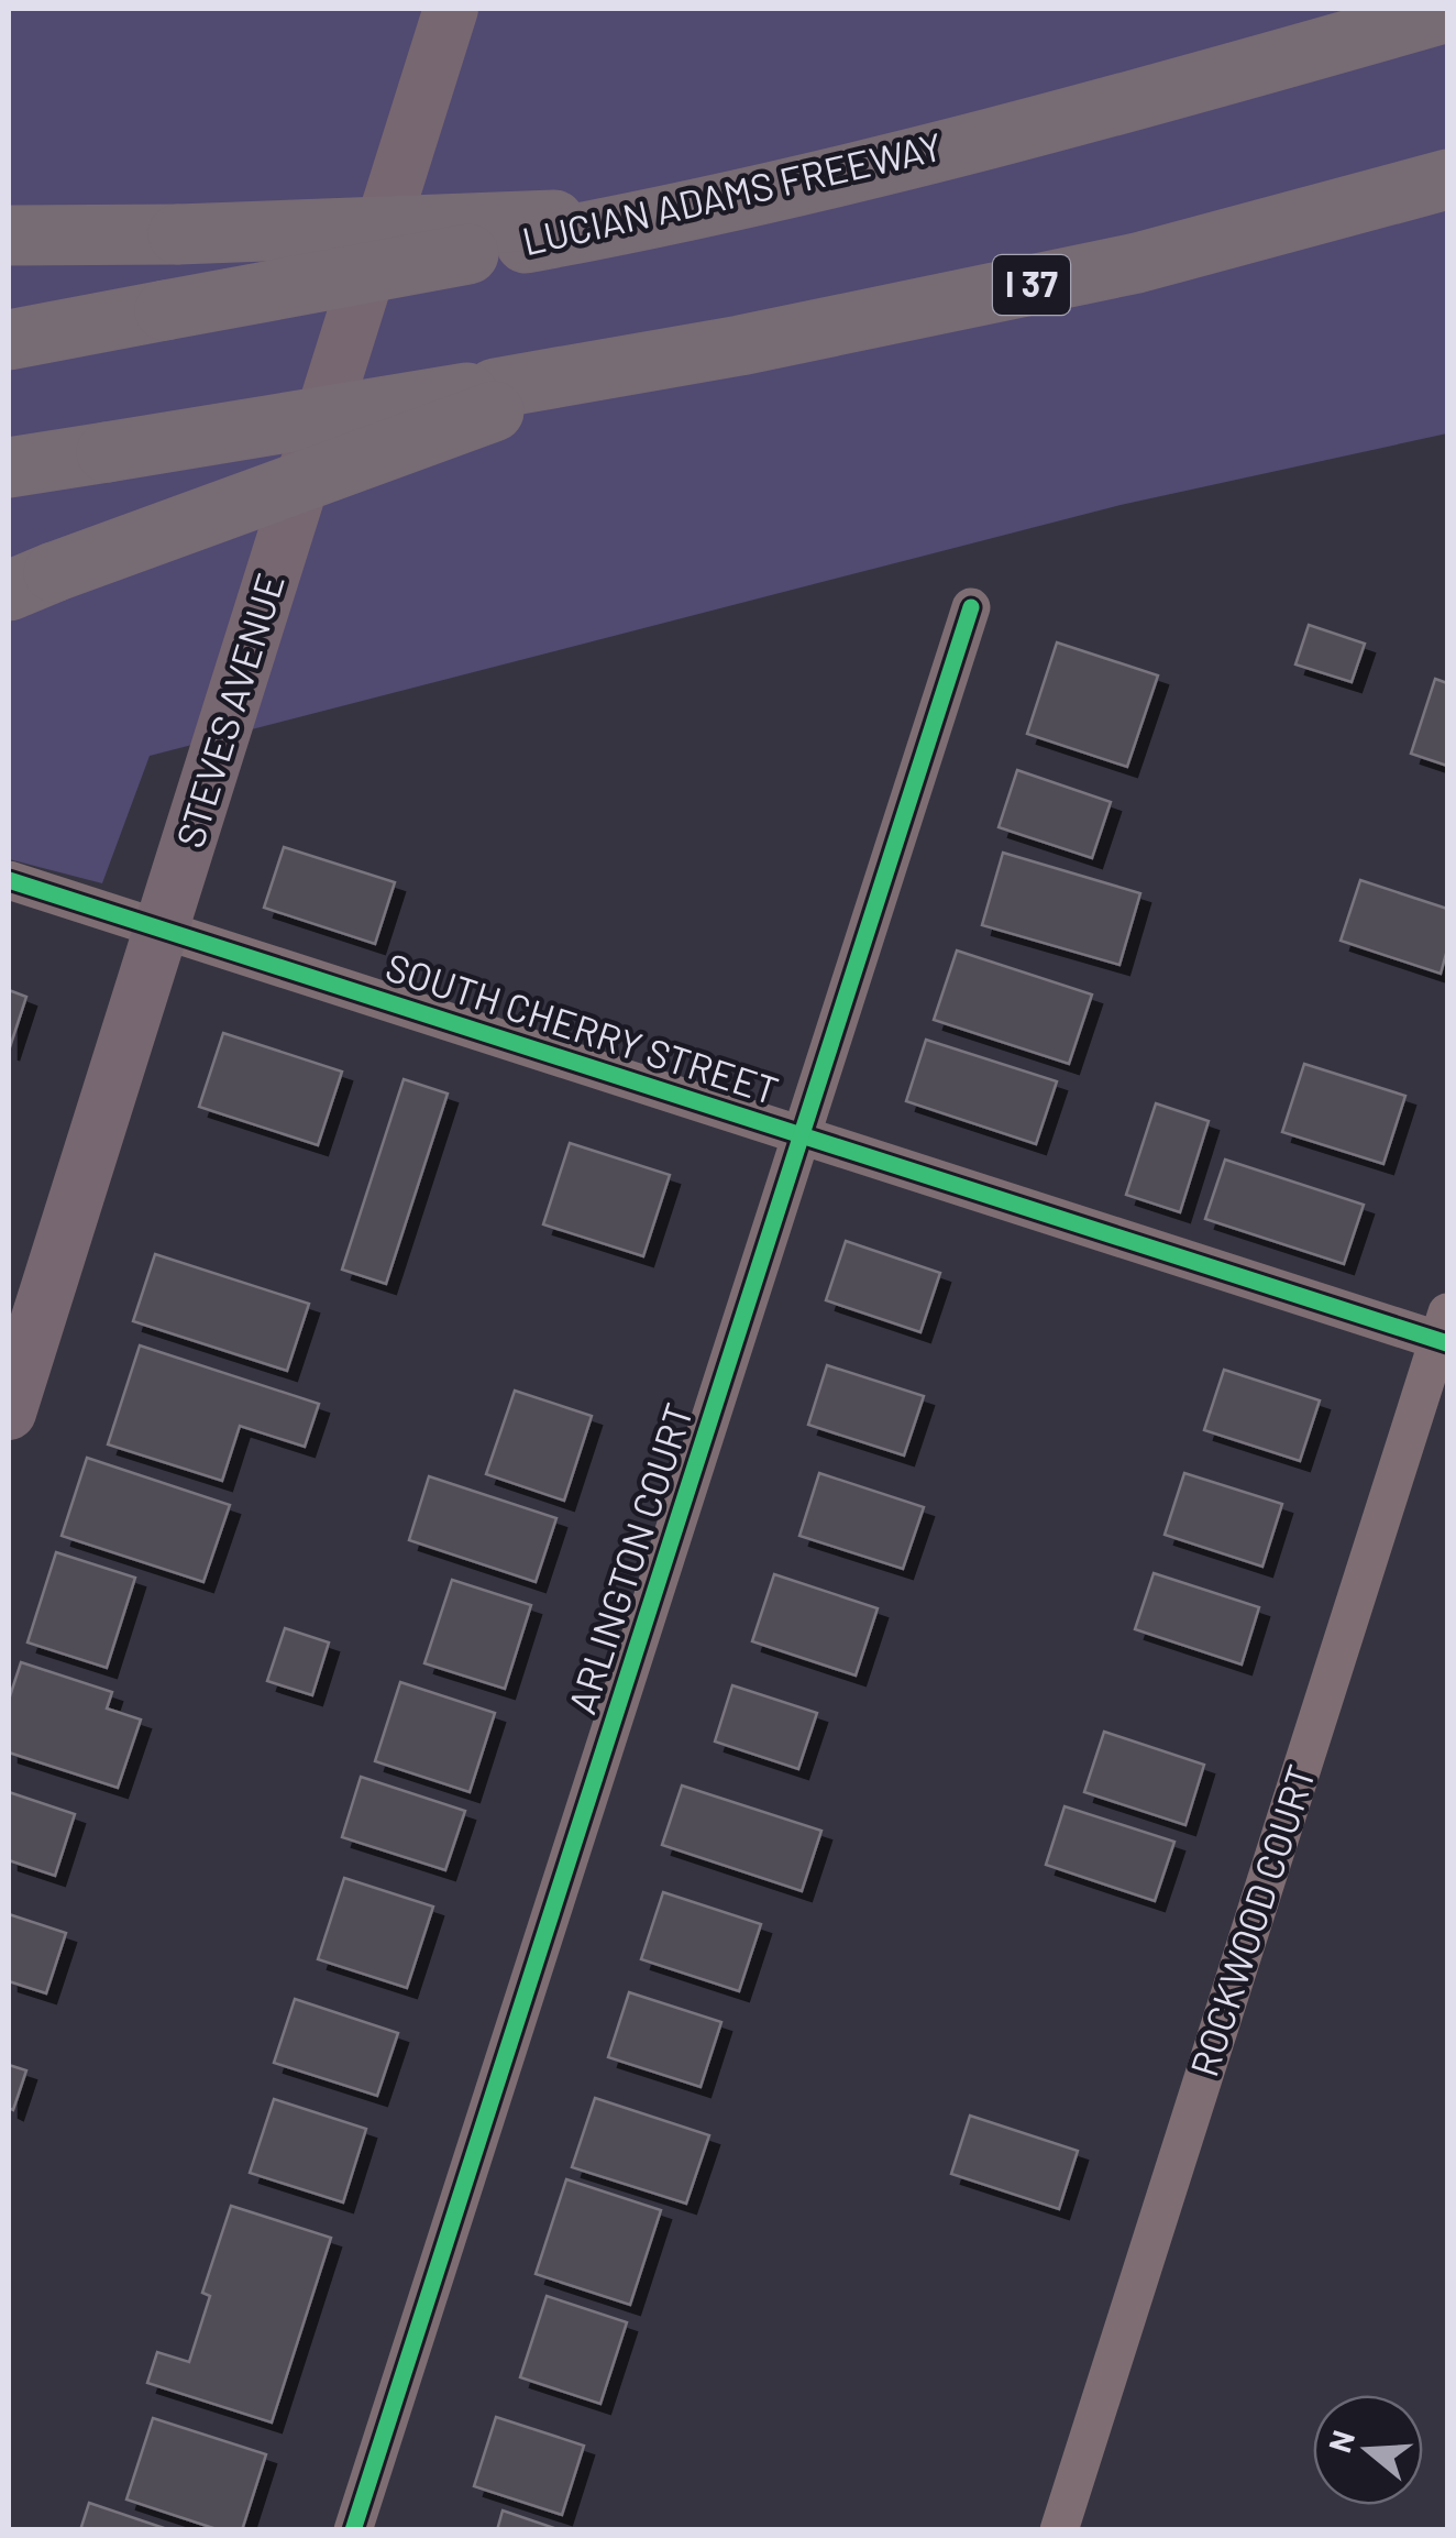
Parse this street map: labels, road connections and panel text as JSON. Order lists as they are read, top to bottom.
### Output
{
  "streets": {
    "highway": ["LUCIAN ADAMS FREEWAY", "I 37"],
    "street": [
      "STEVES AVENUE",
      "SOUTH CHERRY STREET",
      "ARLINGTON COURT",
      "ROCKWOOD COURT"
    ]
  },
  "crossings": [
    ["STEVES AVENUE", "SOUTH CHERRY STREET"],
    ["SOUTH CHERRY STREET", "ARLINGTON COURT"],
    ["SOUTH CHERRY STREET", "ROCKWOOD COURT"]
  ],
  "north": "left"
}
